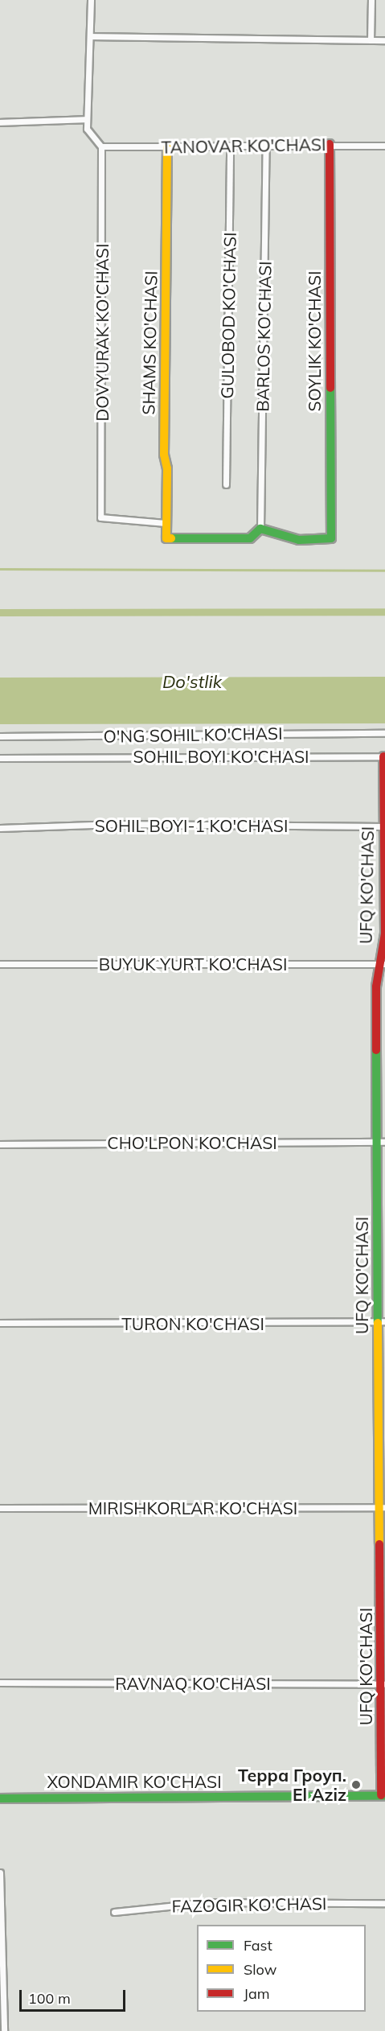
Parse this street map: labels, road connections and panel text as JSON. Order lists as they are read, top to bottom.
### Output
{
  "streets": {
    "street": [
      "TANOVAR KO'CHASI",
      "GULOBOD KO'CHASI",
      "DOVYURAK KO'CHASI",
      "BARLOS KO'CHASI",
      "SOYLIK KO'CHASI",
      "SHAMS KO'CHASI",
      "O'NG SOHIL KO'CHASI",
      "SOHIL BOYI KO'CHASI",
      "SOHIL BOYI-1 KO'CHASI",
      "UFQ KO'CHASI",
      "BUYUK YURT KO'CHASI",
      "CHO'LPON KO'CHASI",
      "TURON KO'CHASI",
      "MIRISHKORLAR KO'CHASI",
      "RAVNAQ KO'CHASI",
      "XONDAMIR KO'CHASI",
      "FAZOGIR KO'CHASI"
    ]
  },
  "crossings": [
    ["TANOVAR KO'CHASI", "GULOBOD KO'CHASI"],
    ["TANOVAR KO'CHASI", "DOVYURAK KO'CHASI"],
    ["TANOVAR KO'CHASI", "BARLOS KO'CHASI"],
    ["TANOVAR KO'CHASI", "SOYLIK KO'CHASI"],
    ["TANOVAR KO'CHASI", "SHAMS KO'CHASI"],
    ["DOVYURAK KO'CHASI", "SHAMS KO'CHASI"],
    ["BARLOS KO'CHASI", "SOYLIK KO'CHASI"],
    ["BARLOS KO'CHASI", "SHAMS KO'CHASI"],
    ["SOYLIK KO'CHASI", "SHAMS KO'CHASI"],
    ["SOHIL BOYI KO'CHASI", "UFQ KO'CHASI"],
    ["SOHIL BOYI-1 KO'CHASI", "UFQ KO'CHASI"],
    ["UFQ KO'CHASI", "BUYUK YURT KO'CHASI"],
    ["UFQ KO'CHASI", "CHO'LPON KO'CHASI"],
    ["UFQ KO'CHASI", "TURON KO'CHASI"],
    ["UFQ KO'CHASI", "MIRISHKORLAR KO'CHASI"],
    ["UFQ KO'CHASI", "RAVNAQ KO'CHASI"],
    ["UFQ KO'CHASI", "XONDAMIR KO'CHASI"]
  ],
  "water": ["Do'stlik"],
  "places": ["Терра Гроуп. El Aziz"],
  "legend": ["Fast", "Slow", "Jam"],
  "scale_bar": "100 m"
}
